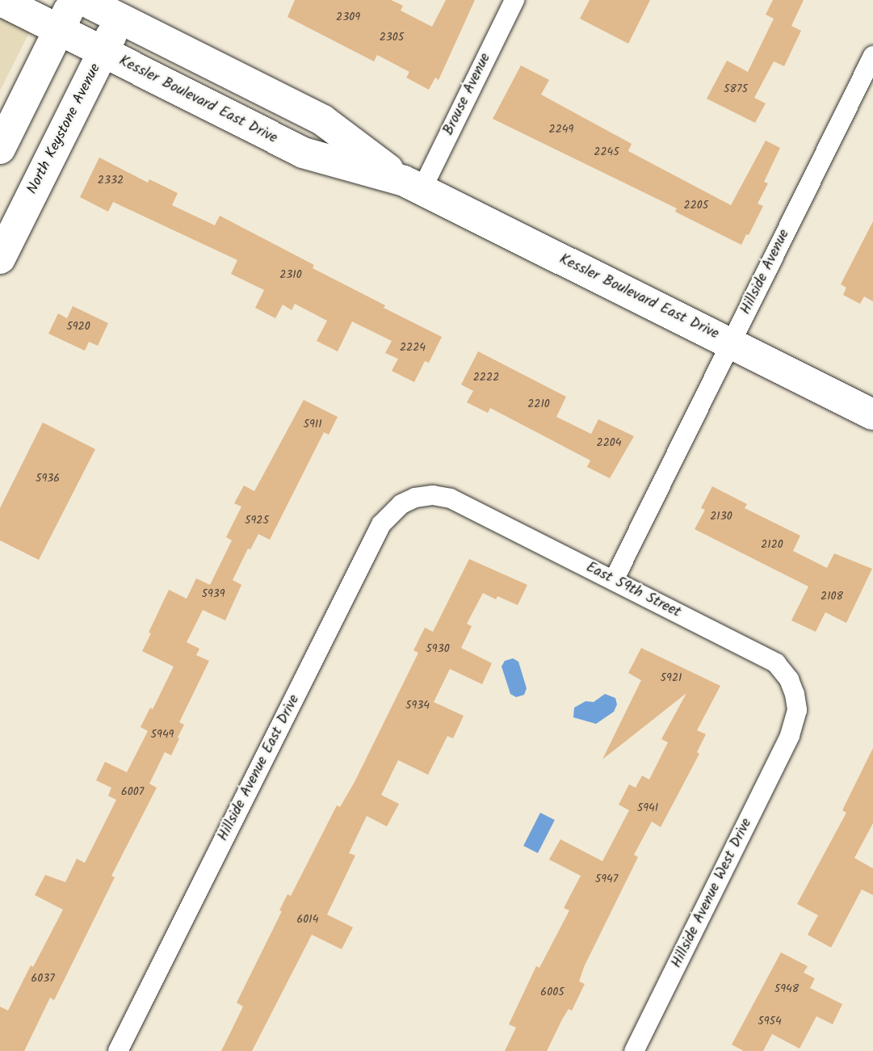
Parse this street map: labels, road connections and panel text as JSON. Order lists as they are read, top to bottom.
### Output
{
  "streets": {
    "main road": ["Kessler Boulevard East Drive", "North Keystone Avenue"],
    "street": [
      "Brouse Avenue",
      "Hillside Avenue",
      "East 59th Street",
      "Hillside Avenue East Drive",
      "Hillside Avenue West Drive"
    ]
  },
  "crossings": [
    ["Brouse Avenue", "Kessler Boulevard East Drive"],
    ["Kessler Boulevard East Drive", "North Keystone Avenue"],
    ["Kessler Boulevard East Drive", "Hillside Avenue"],
    ["Hillside Avenue", "East 59th Street"],
    ["East 59th Street", "Hillside Avenue East Drive"],
    ["East 59th Street", "Hillside Avenue West Drive"]
  ],
  "house_numbers": [
    "2309",
    "2305",
    "5875",
    "2249",
    "2245",
    "2332",
    "2205",
    "2310",
    "5920",
    "2224",
    "2222",
    "2210",
    "5911",
    "2204",
    "5936",
    "2130",
    "5925",
    "2120",
    "5939",
    "2108",
    "5930",
    "5921",
    "5934",
    "5949",
    "6007",
    "5941",
    "5947",
    "6014",
    "6037",
    "5948",
    "6005",
    "5954"
  ]
}
